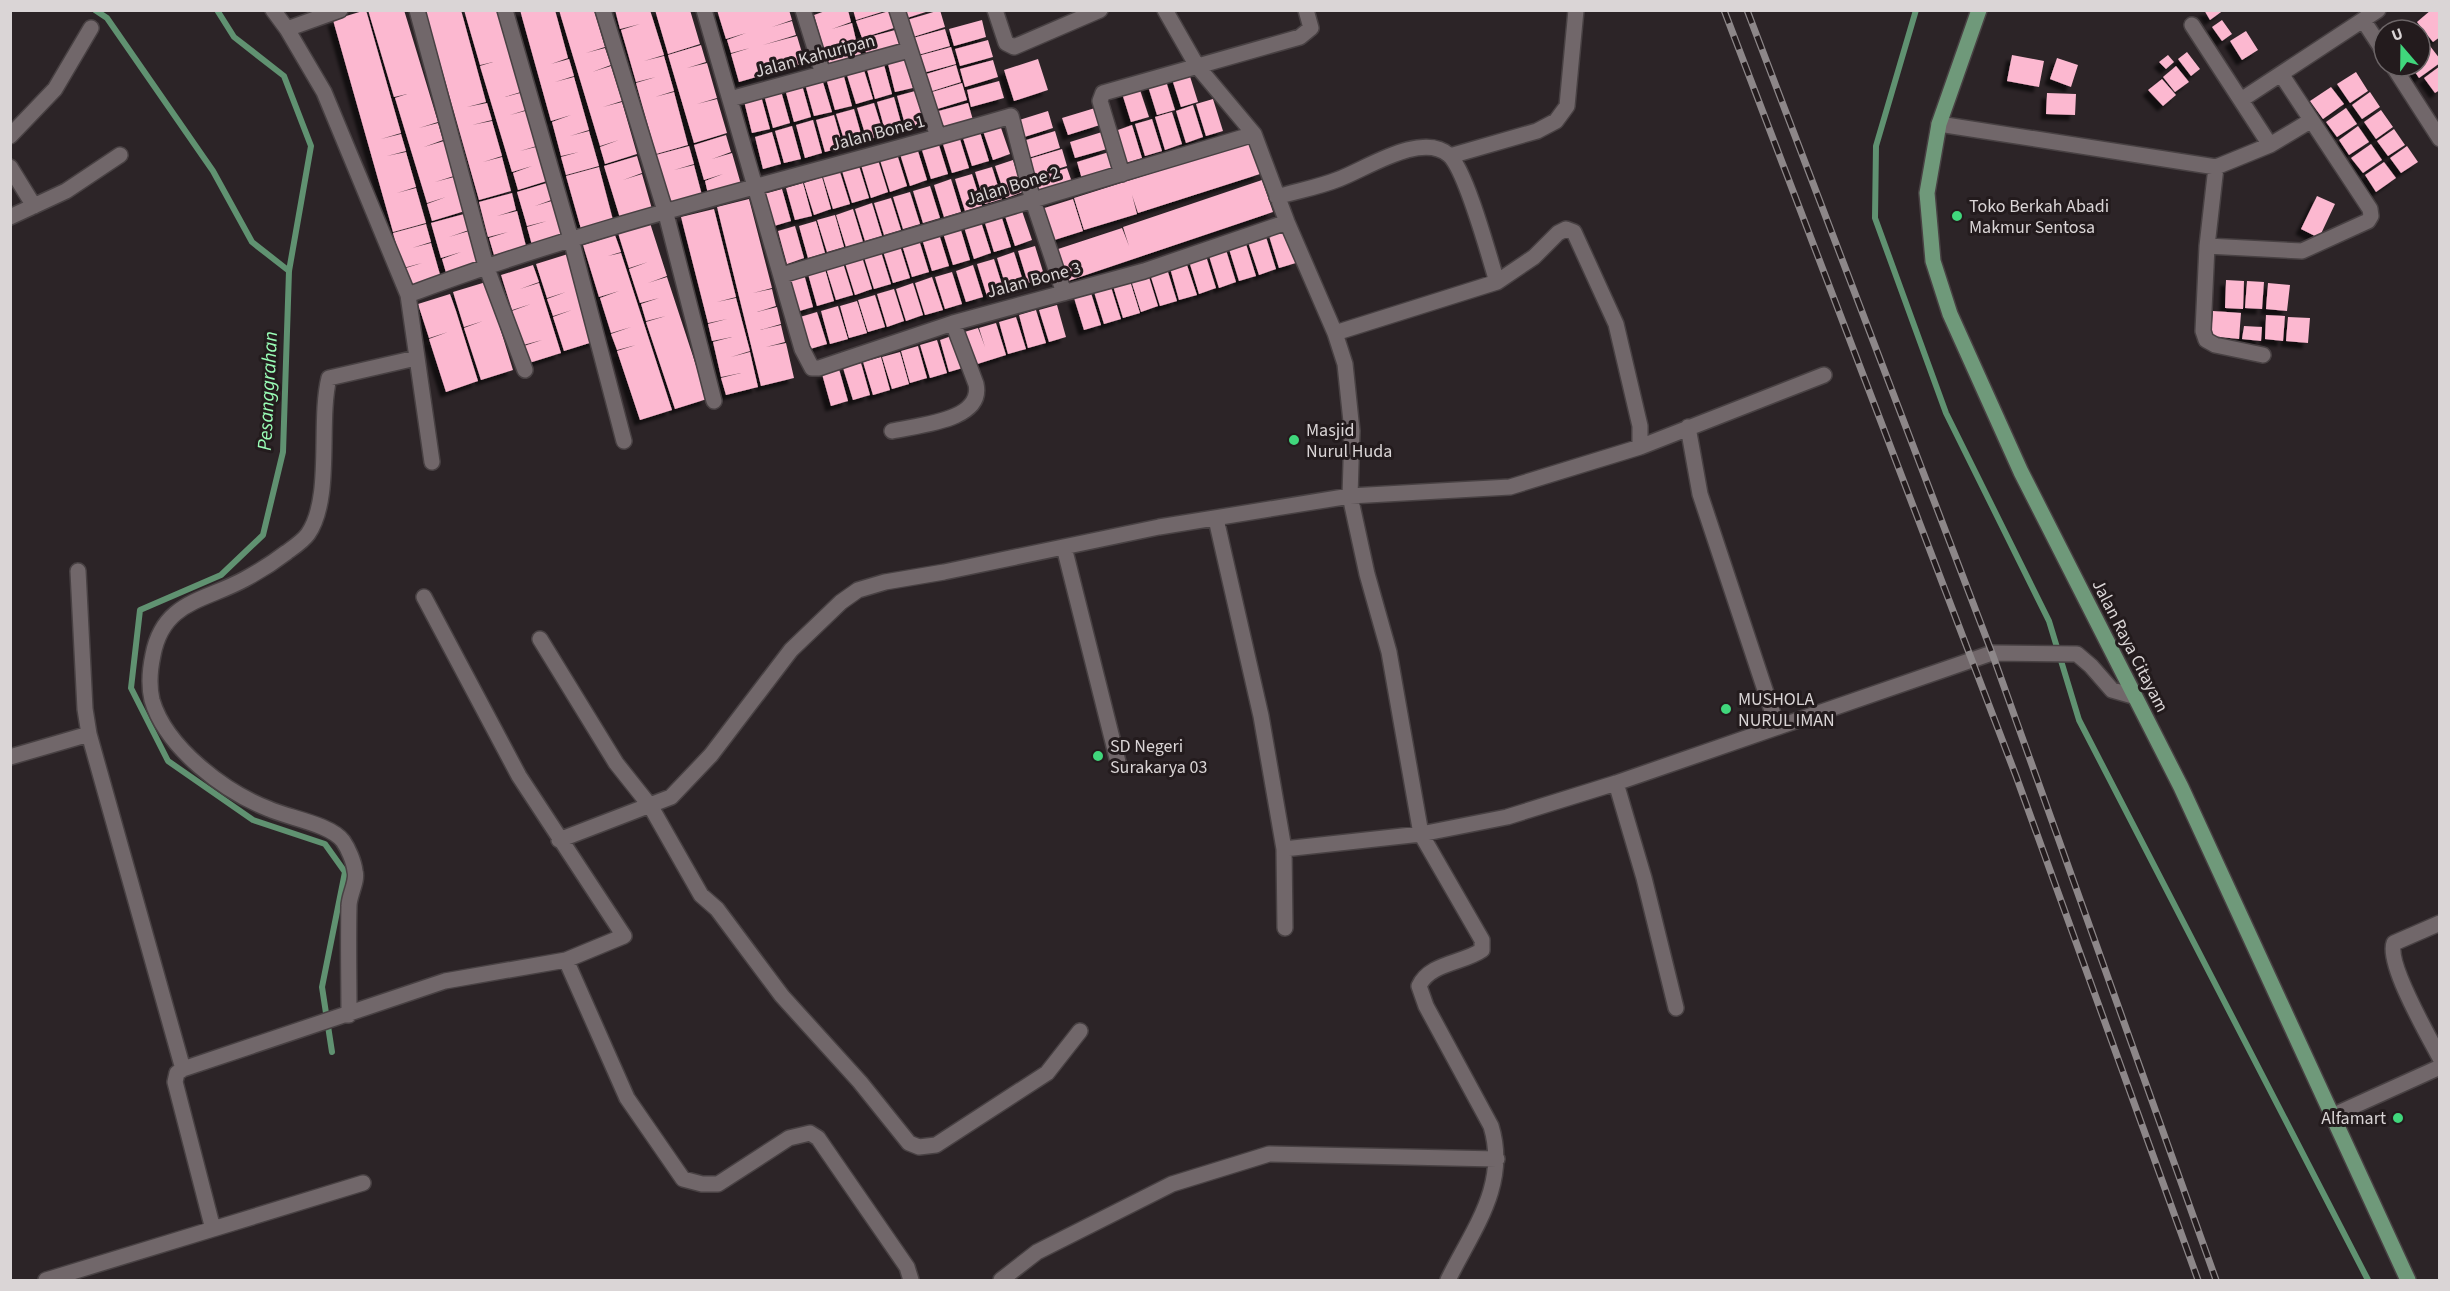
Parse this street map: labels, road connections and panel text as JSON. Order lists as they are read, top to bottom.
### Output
{
  "streets": {
    "main road": ["Jalan Raya Citayam"],
    "street": [
      "Jalan Kahuripan",
      "Jalan Bone 1",
      "Jalan Bone 2",
      "Jalan Bone 3"
    ]
  },
  "crossings": [
    ["Jalan Bone 1", "Jalan Bone 2"],
    ["Jalan Bone 2", "Jalan Bone 3"]
  ],
  "water": ["Pesanggrahan"],
  "places": [
    "Toko Berkah Abadi Makmur Sentosa",
    "Masjid Nurul Huda",
    "MUSHOLA NURUL IMAN",
    "SD Negeri Surakarya 03",
    "Alfamart"
  ],
  "north": "top"
}
